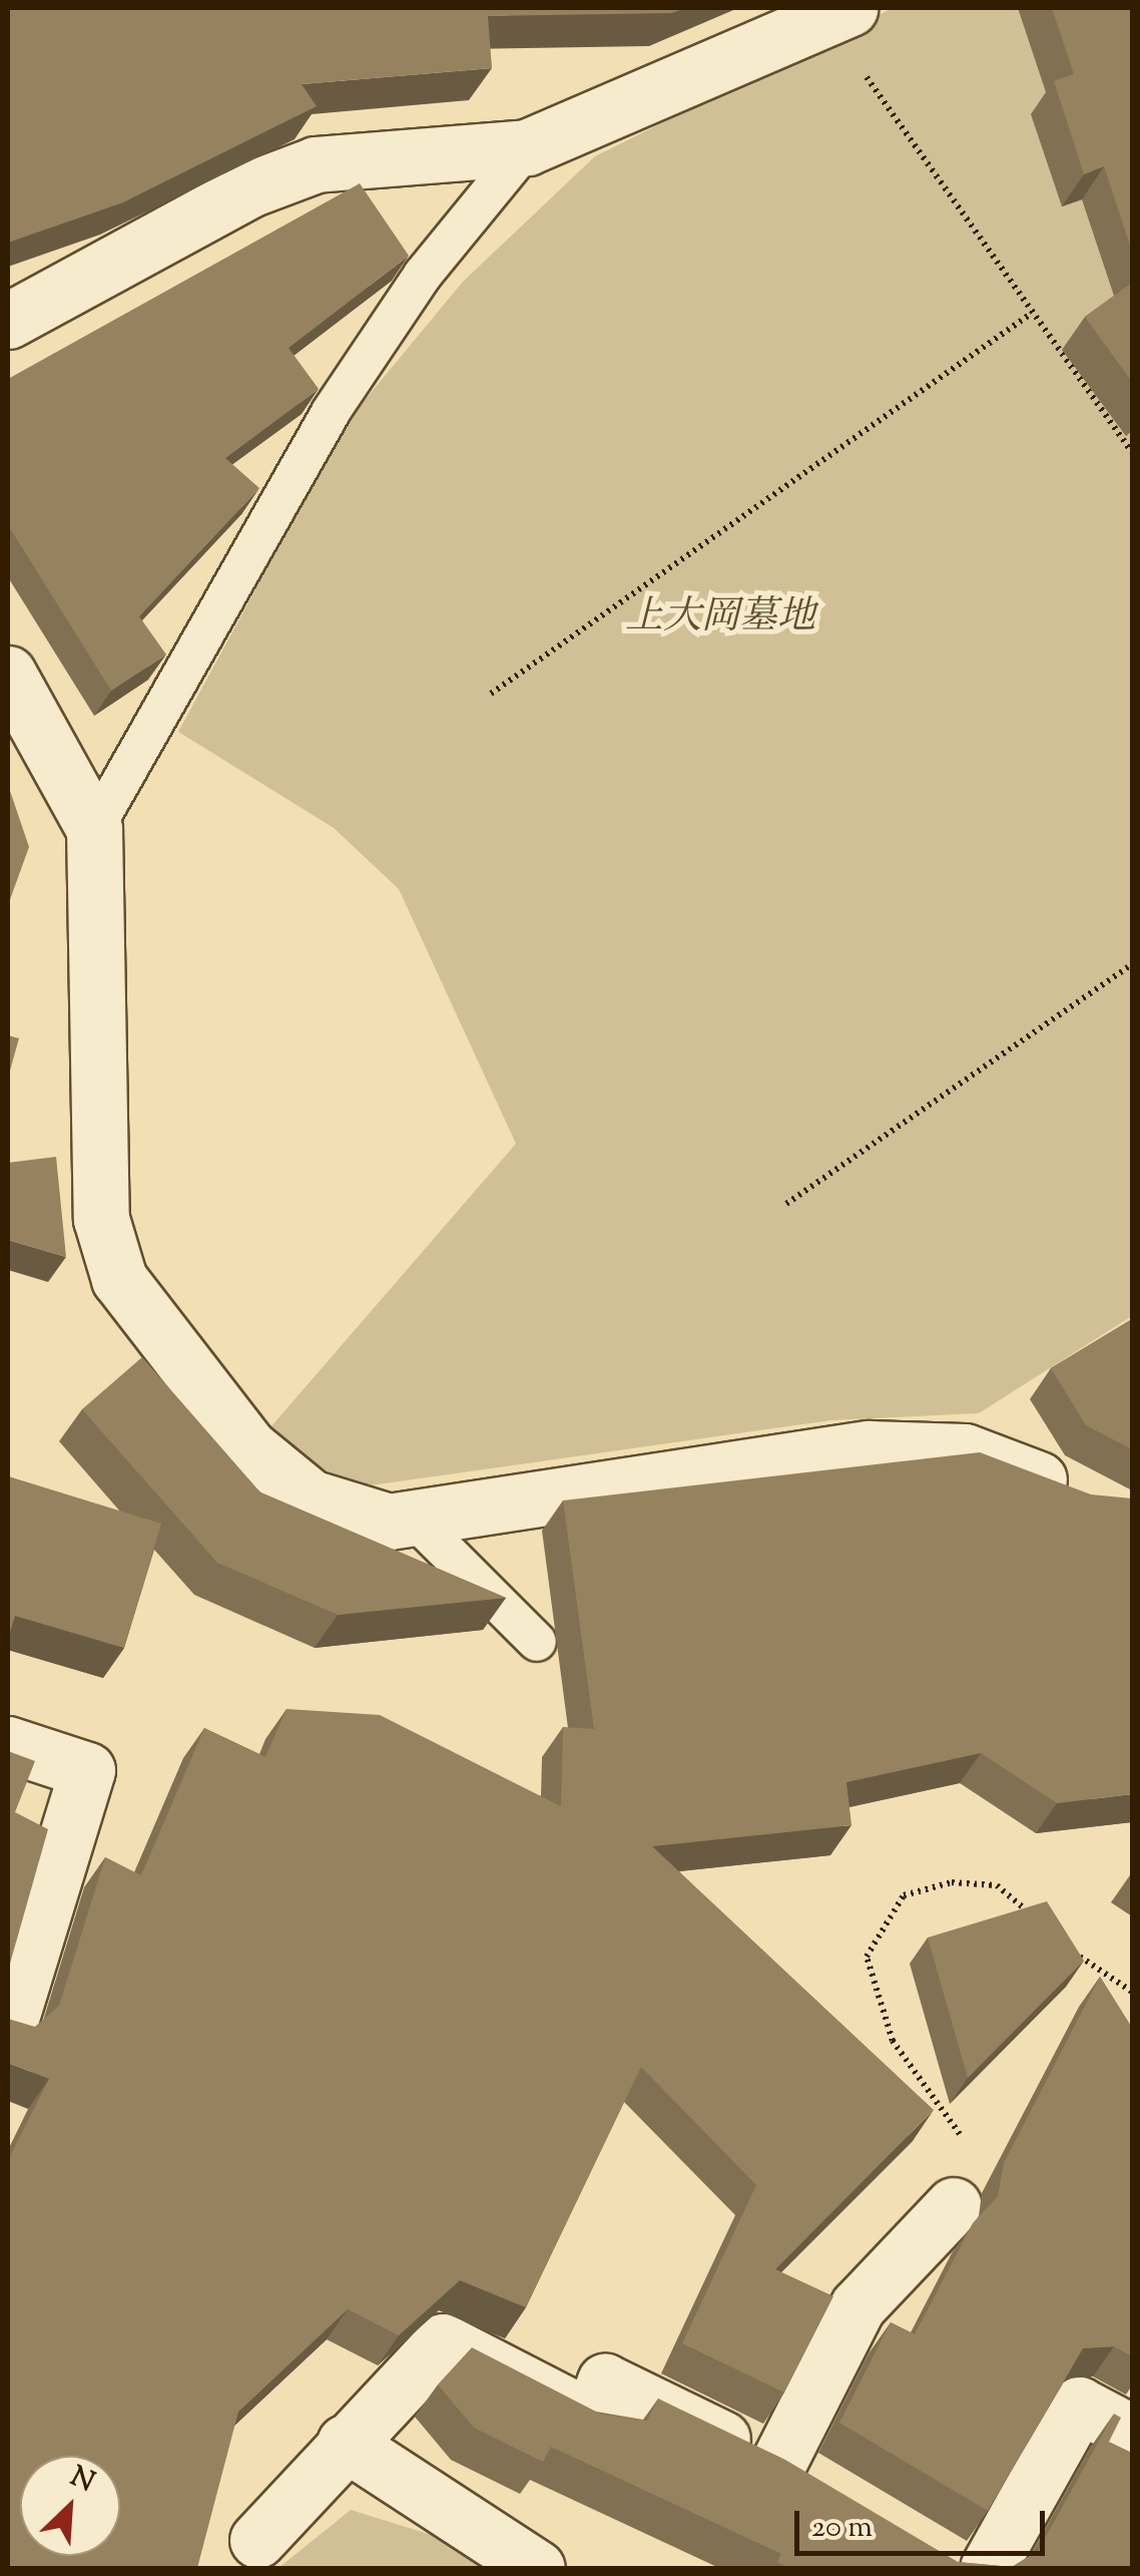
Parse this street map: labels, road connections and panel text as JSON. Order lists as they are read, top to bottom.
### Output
{
  "parks": ["上大岡墓地"],
  "scale_bar": "20 m",
  "north": "top right"
}
